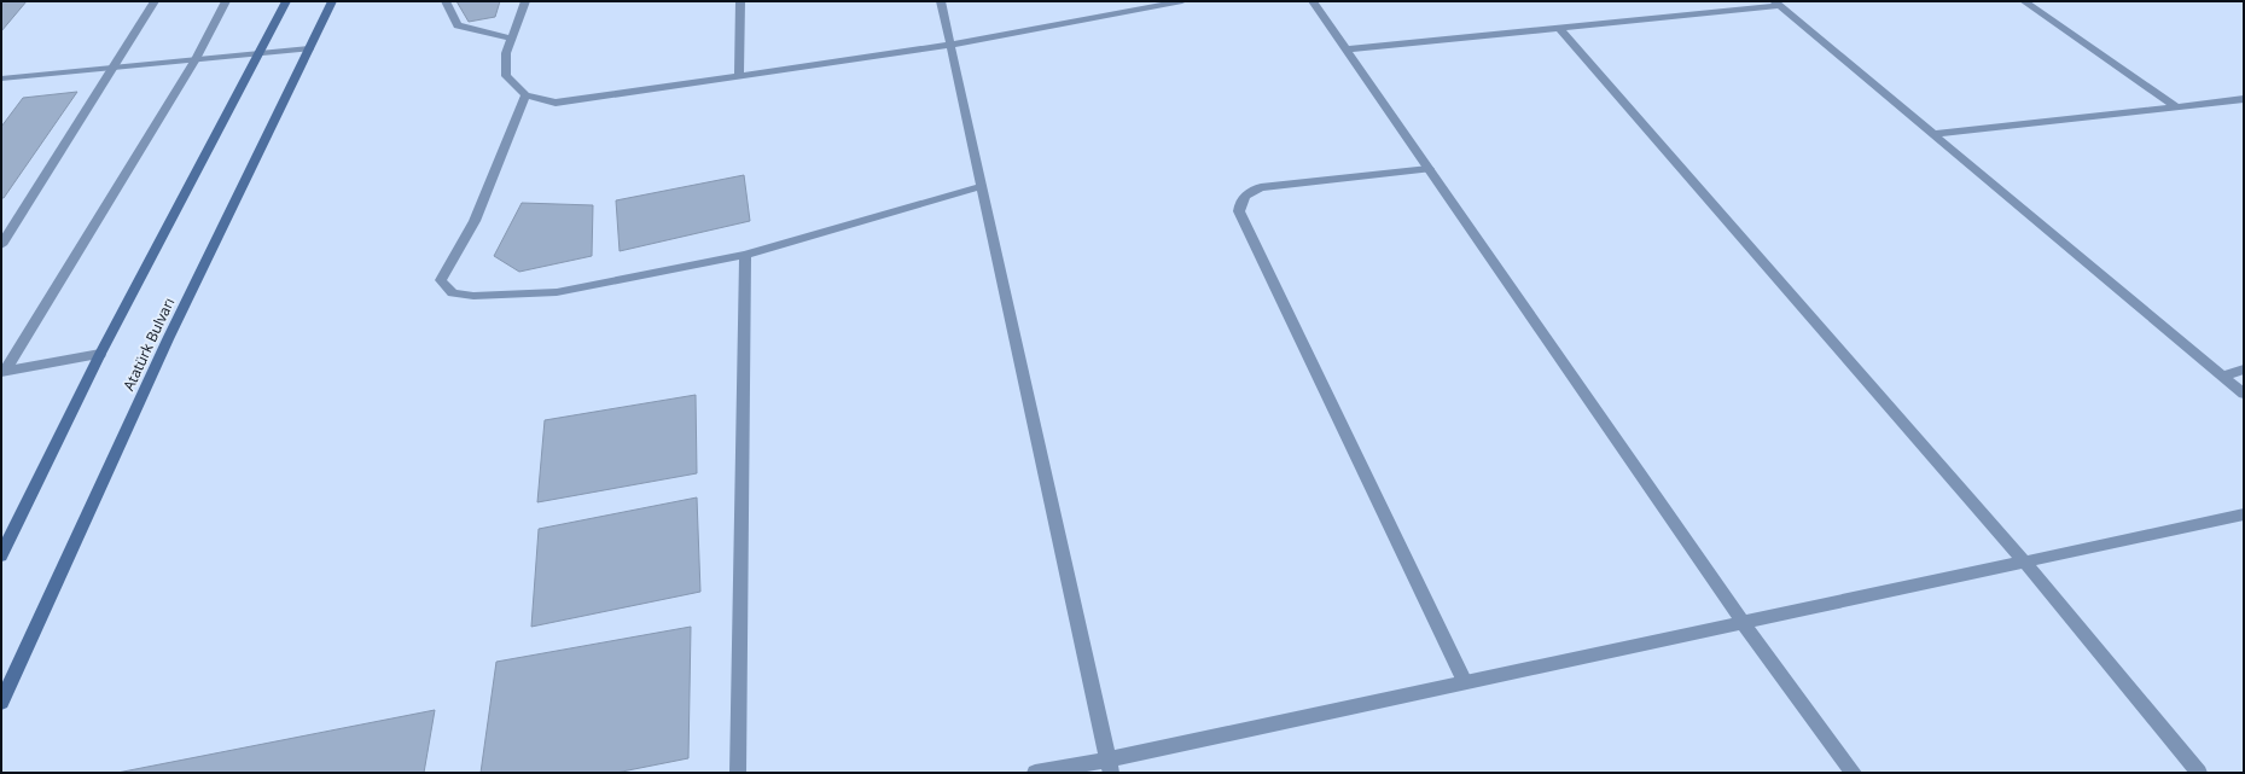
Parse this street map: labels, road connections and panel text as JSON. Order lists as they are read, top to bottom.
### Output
{
  "streets": {
    "main road": ["Atatürk Bulvarı"]
  }
}
